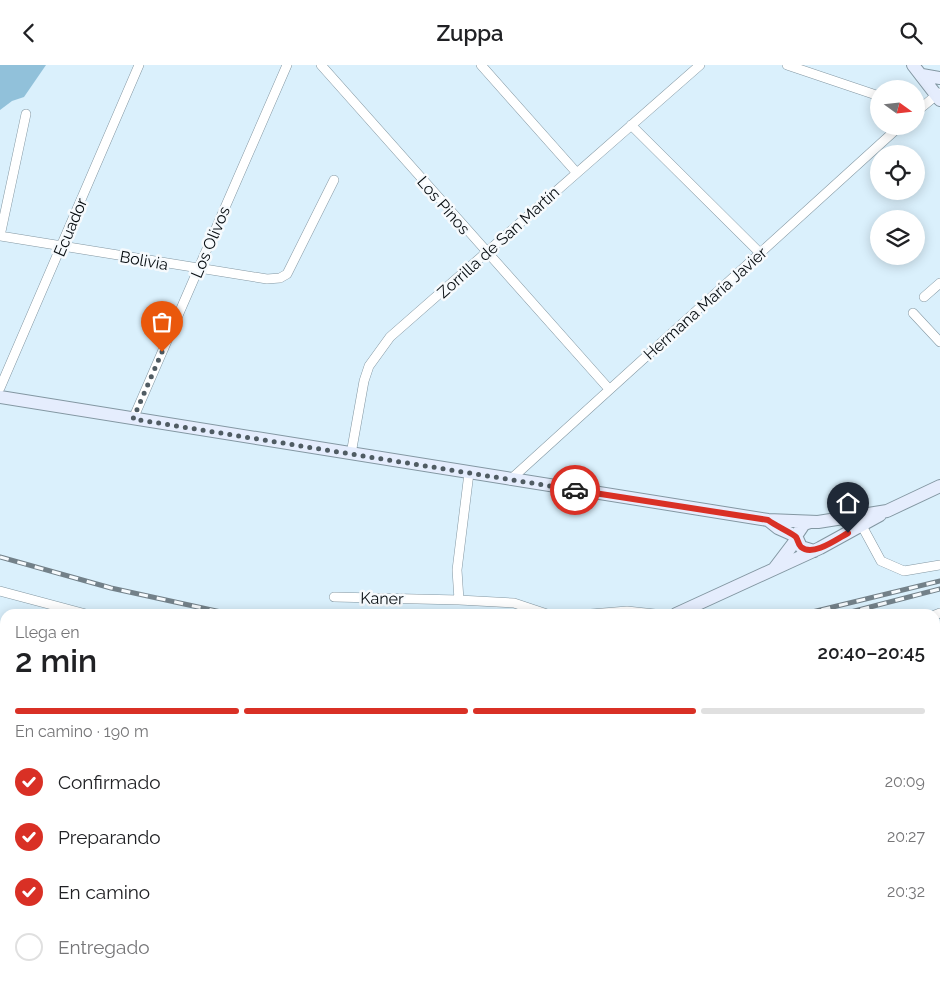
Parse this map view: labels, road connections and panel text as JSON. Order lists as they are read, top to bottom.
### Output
{
  "streets": {
    "street": [
      "Los Pinos",
      "Ecuador",
      "Los Olivos",
      "Zorrilla de San Martín",
      "Bolivia",
      "Hermana María Javier",
      "Kaner"
    ]
  },
  "crossings": [
    ["Los Pinos", "Zorrilla de San Martín"],
    ["Los Pinos", "Hermana María Javier"],
    ["Ecuador", "Bolivia"],
    ["Los Olivos", "Bolivia"]
  ],
  "north": "right",
  "page": {
    "header": "Zuppa",
    "heading": ["2 min", "Llega en", "20:40–20:45"],
    "bar": "En camino · 190 m",
    "list": [
      ["Confirmado", "20:09"],
      ["Preparando", "20:27"],
      ["En camino", "20:32"],
      "Entregado"
    ]
  }
}
